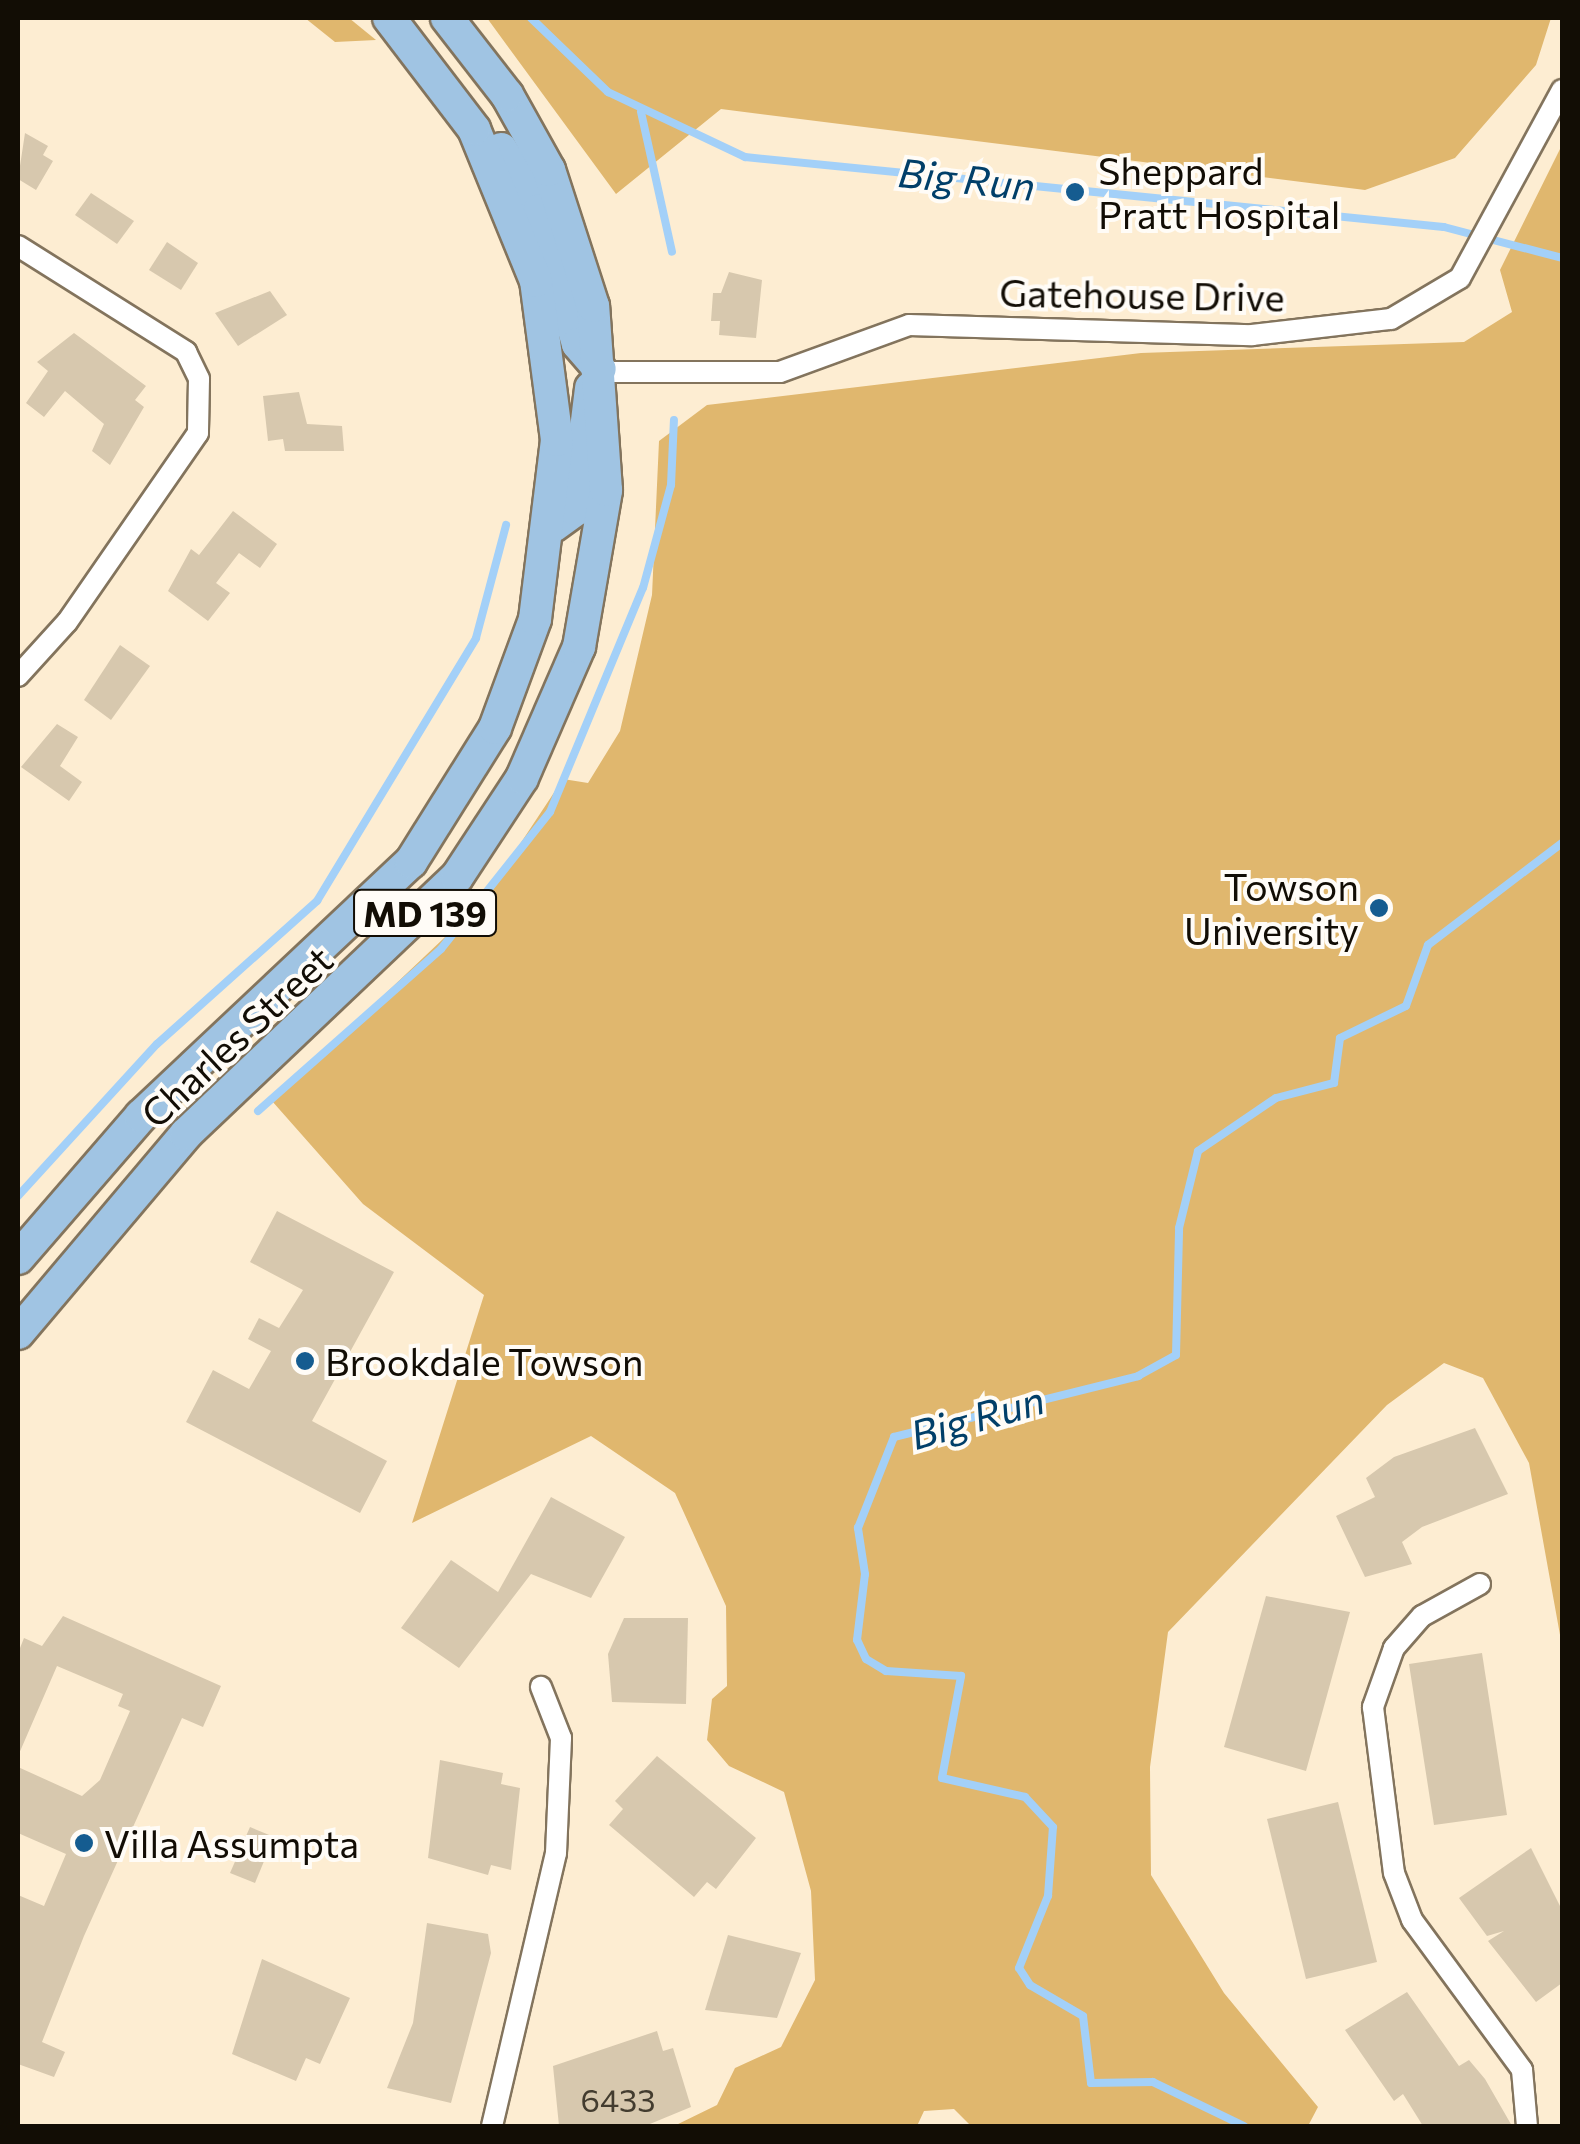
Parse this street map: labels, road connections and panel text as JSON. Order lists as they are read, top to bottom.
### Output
{
  "streets": {
    "main road": ["MD 139", "Charles Street"],
    "street": ["Gatehouse Drive"]
  },
  "crossings": [
    ["Gatehouse Drive", "Charles Street"]
  ],
  "water": ["Big Run"],
  "places": [
    "Sheppard Pratt Hospital",
    "Towson University",
    "Brookdale Towson",
    "Villa Assumpta"
  ],
  "house_numbers": ["6433"]
}
